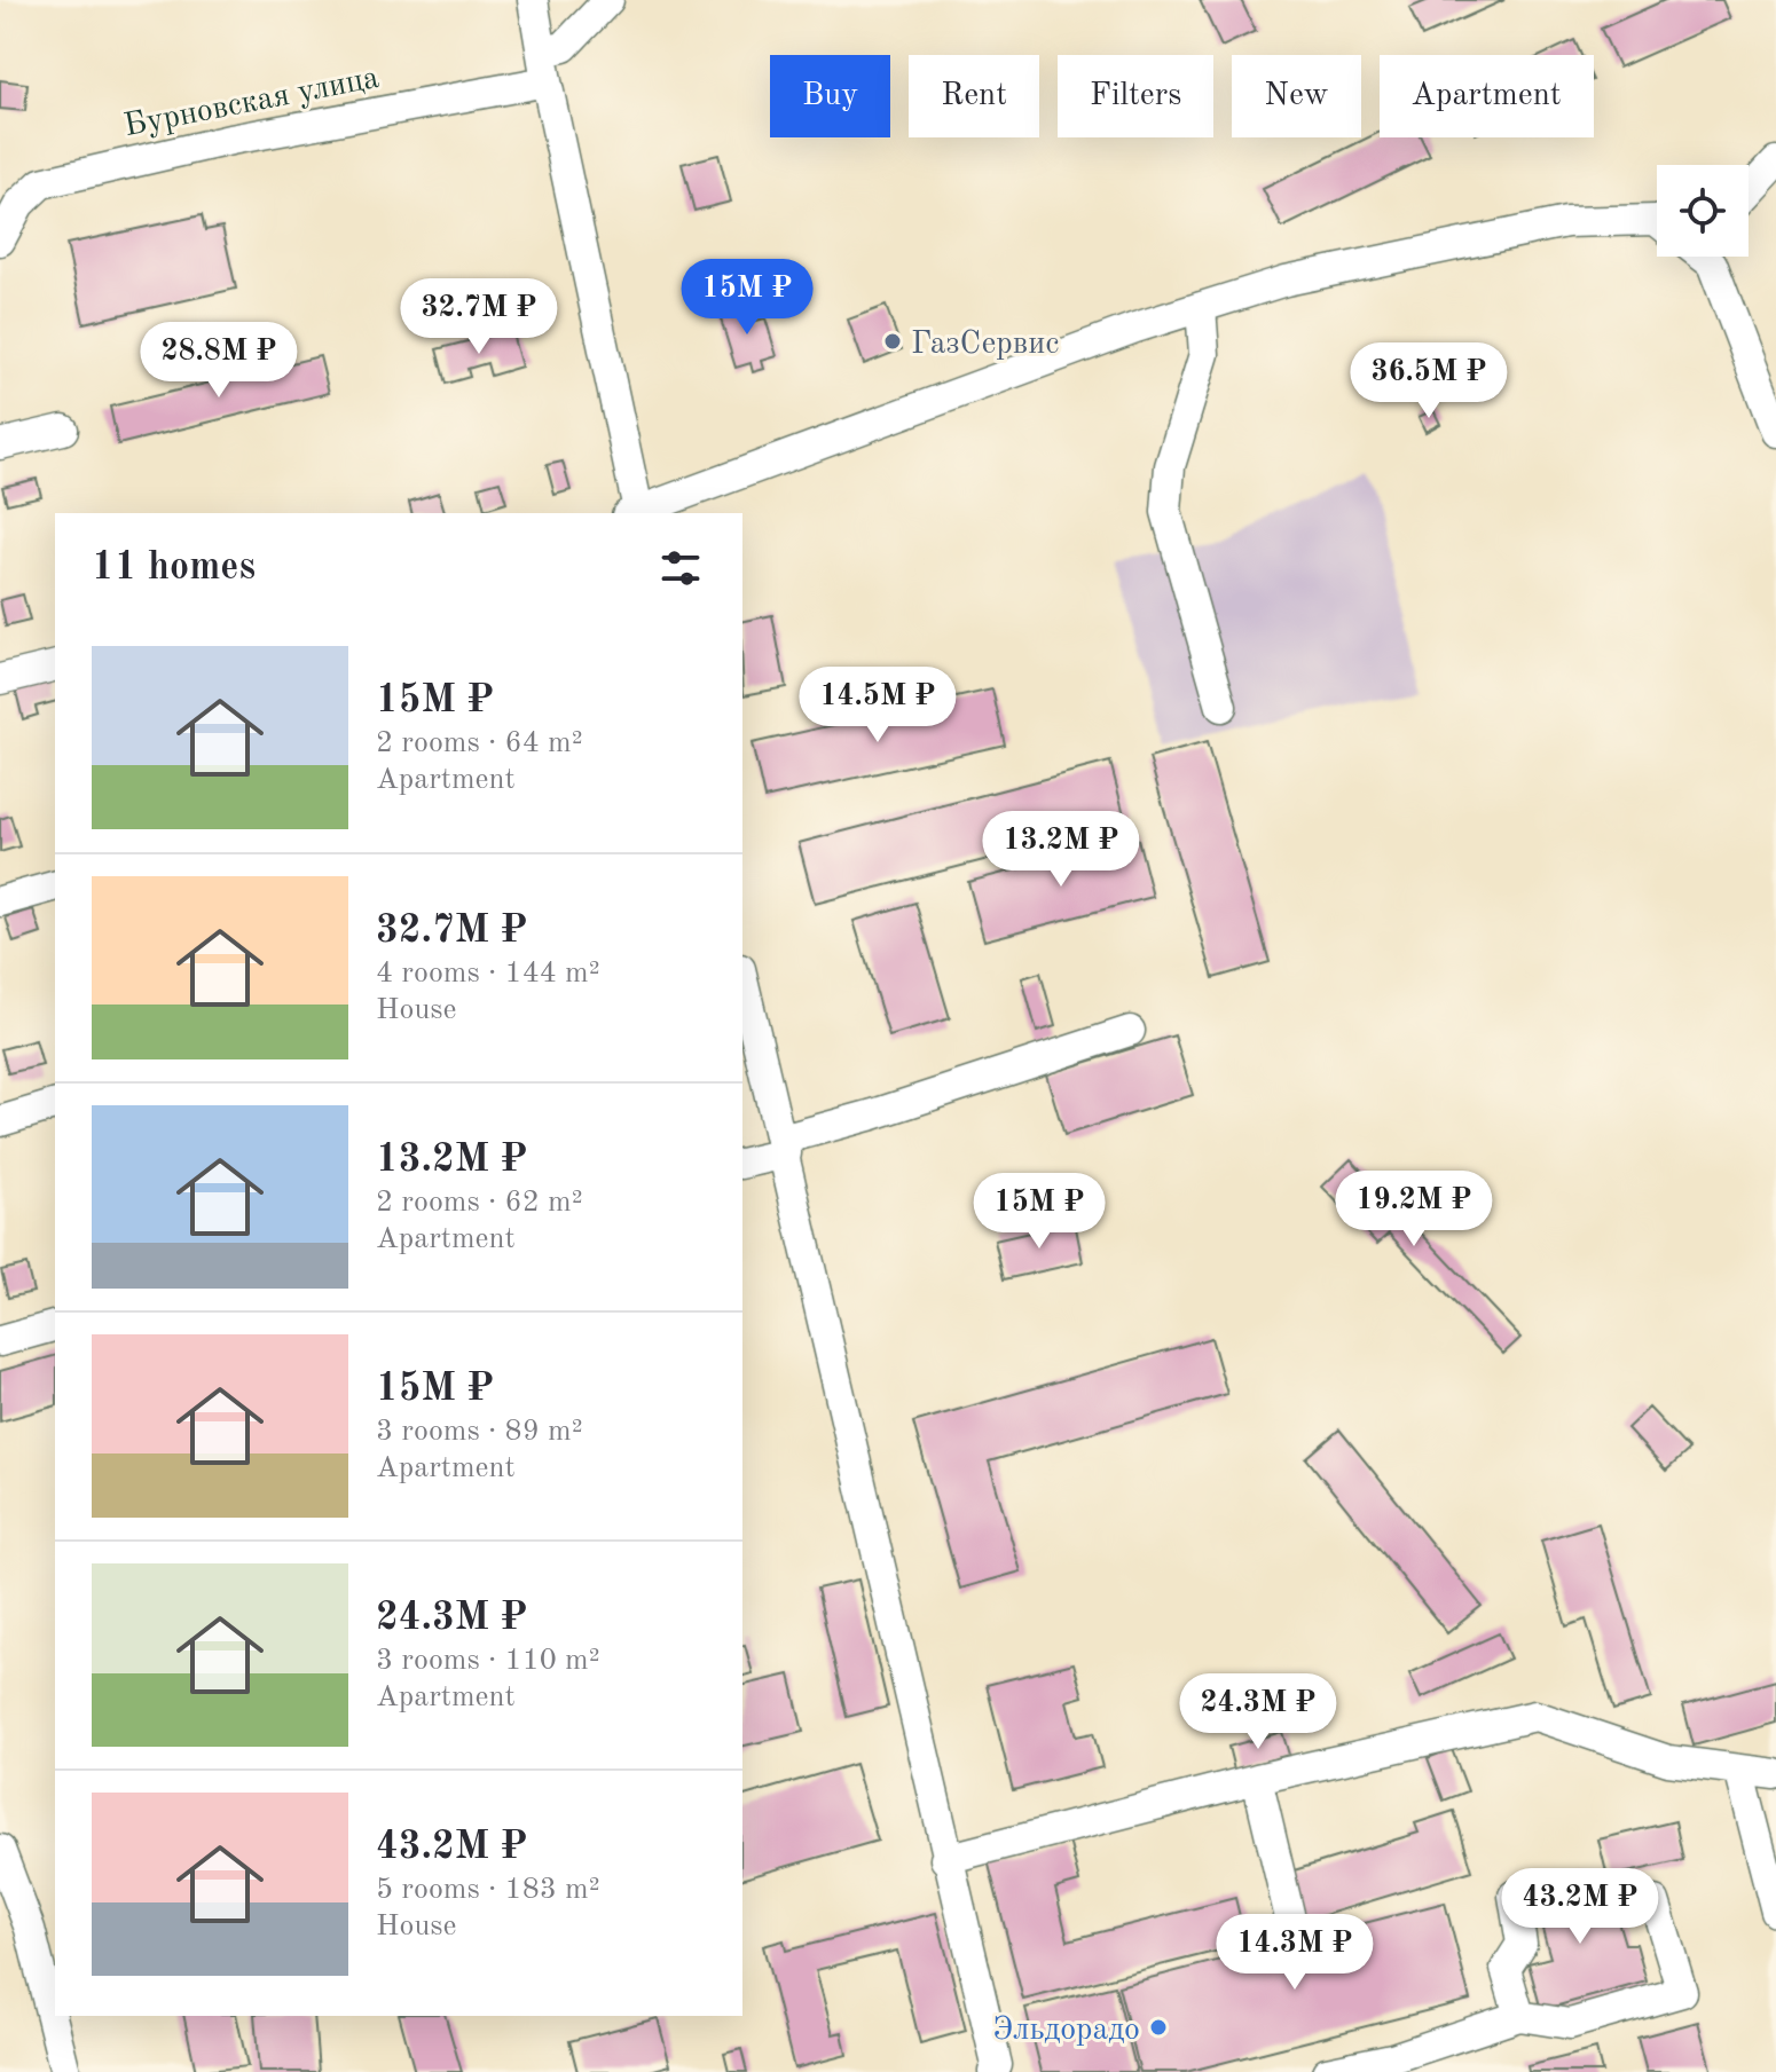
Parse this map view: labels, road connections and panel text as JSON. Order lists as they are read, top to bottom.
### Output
{
  "streets": {
    "street": ["Бурновская улица"]
  },
  "places": ["ГазСервис", "Эльдорадо"],
  "page": {
    "chip": [
      "Buy",
      "Rent",
      "Filters",
      "New",
      "Apartment"
    ],
    "price": [
      "15M ₽",
      "32.7M ₽",
      "28.8M ₽",
      "36.5M ₽",
      "14.5M ₽",
      "13.2M ₽",
      "19.2M ₽",
      "15M ₽",
      "24.3M ₽",
      "43.2M ₽",
      "14.3M ₽"
    ],
    "heading": "11 homes",
    "list": [
      {
        "name": "15M ₽",
        "note": "2 rooms · 64 m² · Apartment"
      },
      {
        "name": "32.7M ₽",
        "note": "4 rooms · 144 m² · House"
      },
      {
        "name": "13.2M ₽",
        "note": "2 rooms · 62 m² · Apartment"
      },
      {
        "name": "15M ₽",
        "note": "3 rooms · 89 m² · Apartment"
      },
      {
        "name": "24.3M ₽",
        "note": "3 rooms · 110 m² · Apartment"
      },
      {
        "name": "43.2M ₽",
        "note": "5 rooms · 183 m² · House"
      }
    ]
  }
}
